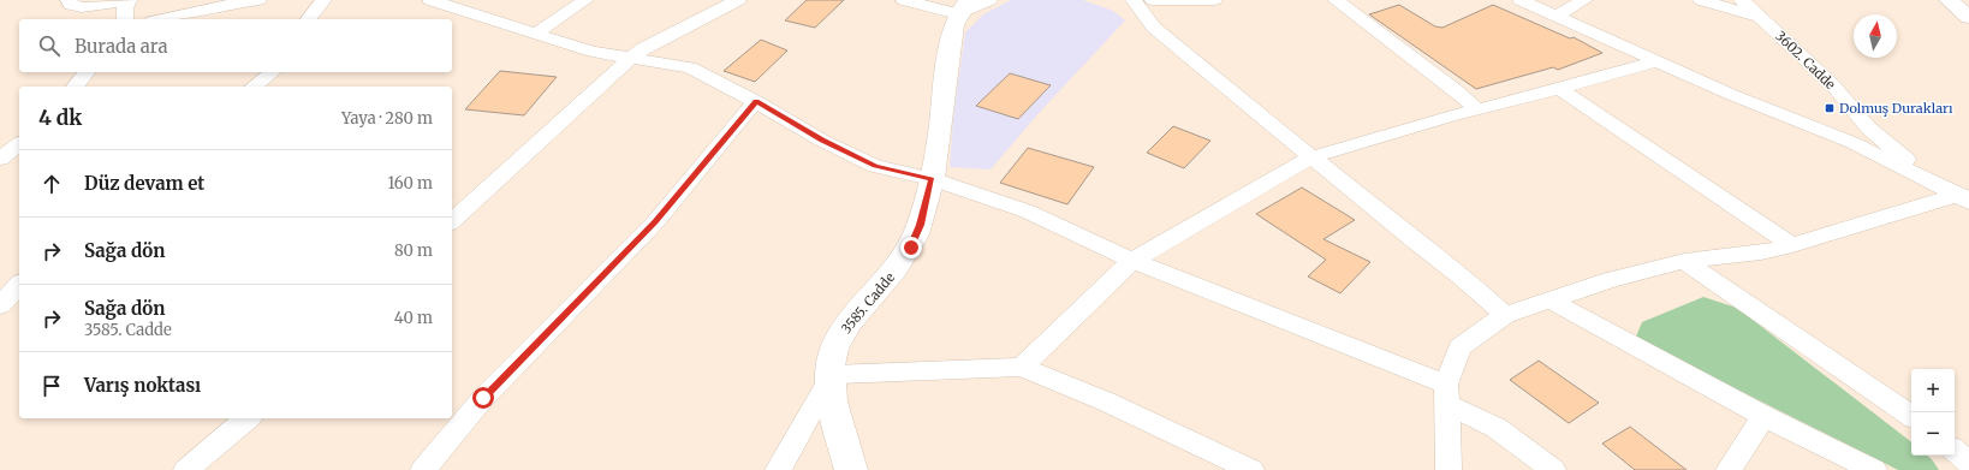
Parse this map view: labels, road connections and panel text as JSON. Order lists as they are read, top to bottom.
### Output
{
  "streets": {
    "main road": ["3585. Cadde"],
    "street": ["3602. Cadde"]
  },
  "places": {
    "transit": ["Dolmuş Durakları"]
  },
  "north": "top",
  "page": {
    "search": "Burada ara",
    "heading": ["4 dk", "Yaya · 280 m"],
    "list": [
      ["Düz devam et", "160 m"],
      ["Sağa dön", "80 m"],
      ["Sağa dön", "3585. Cadde", "40 m"],
      "Varış noktası"
    ],
    "map_buttons": ["+", "−"]
  }
}
